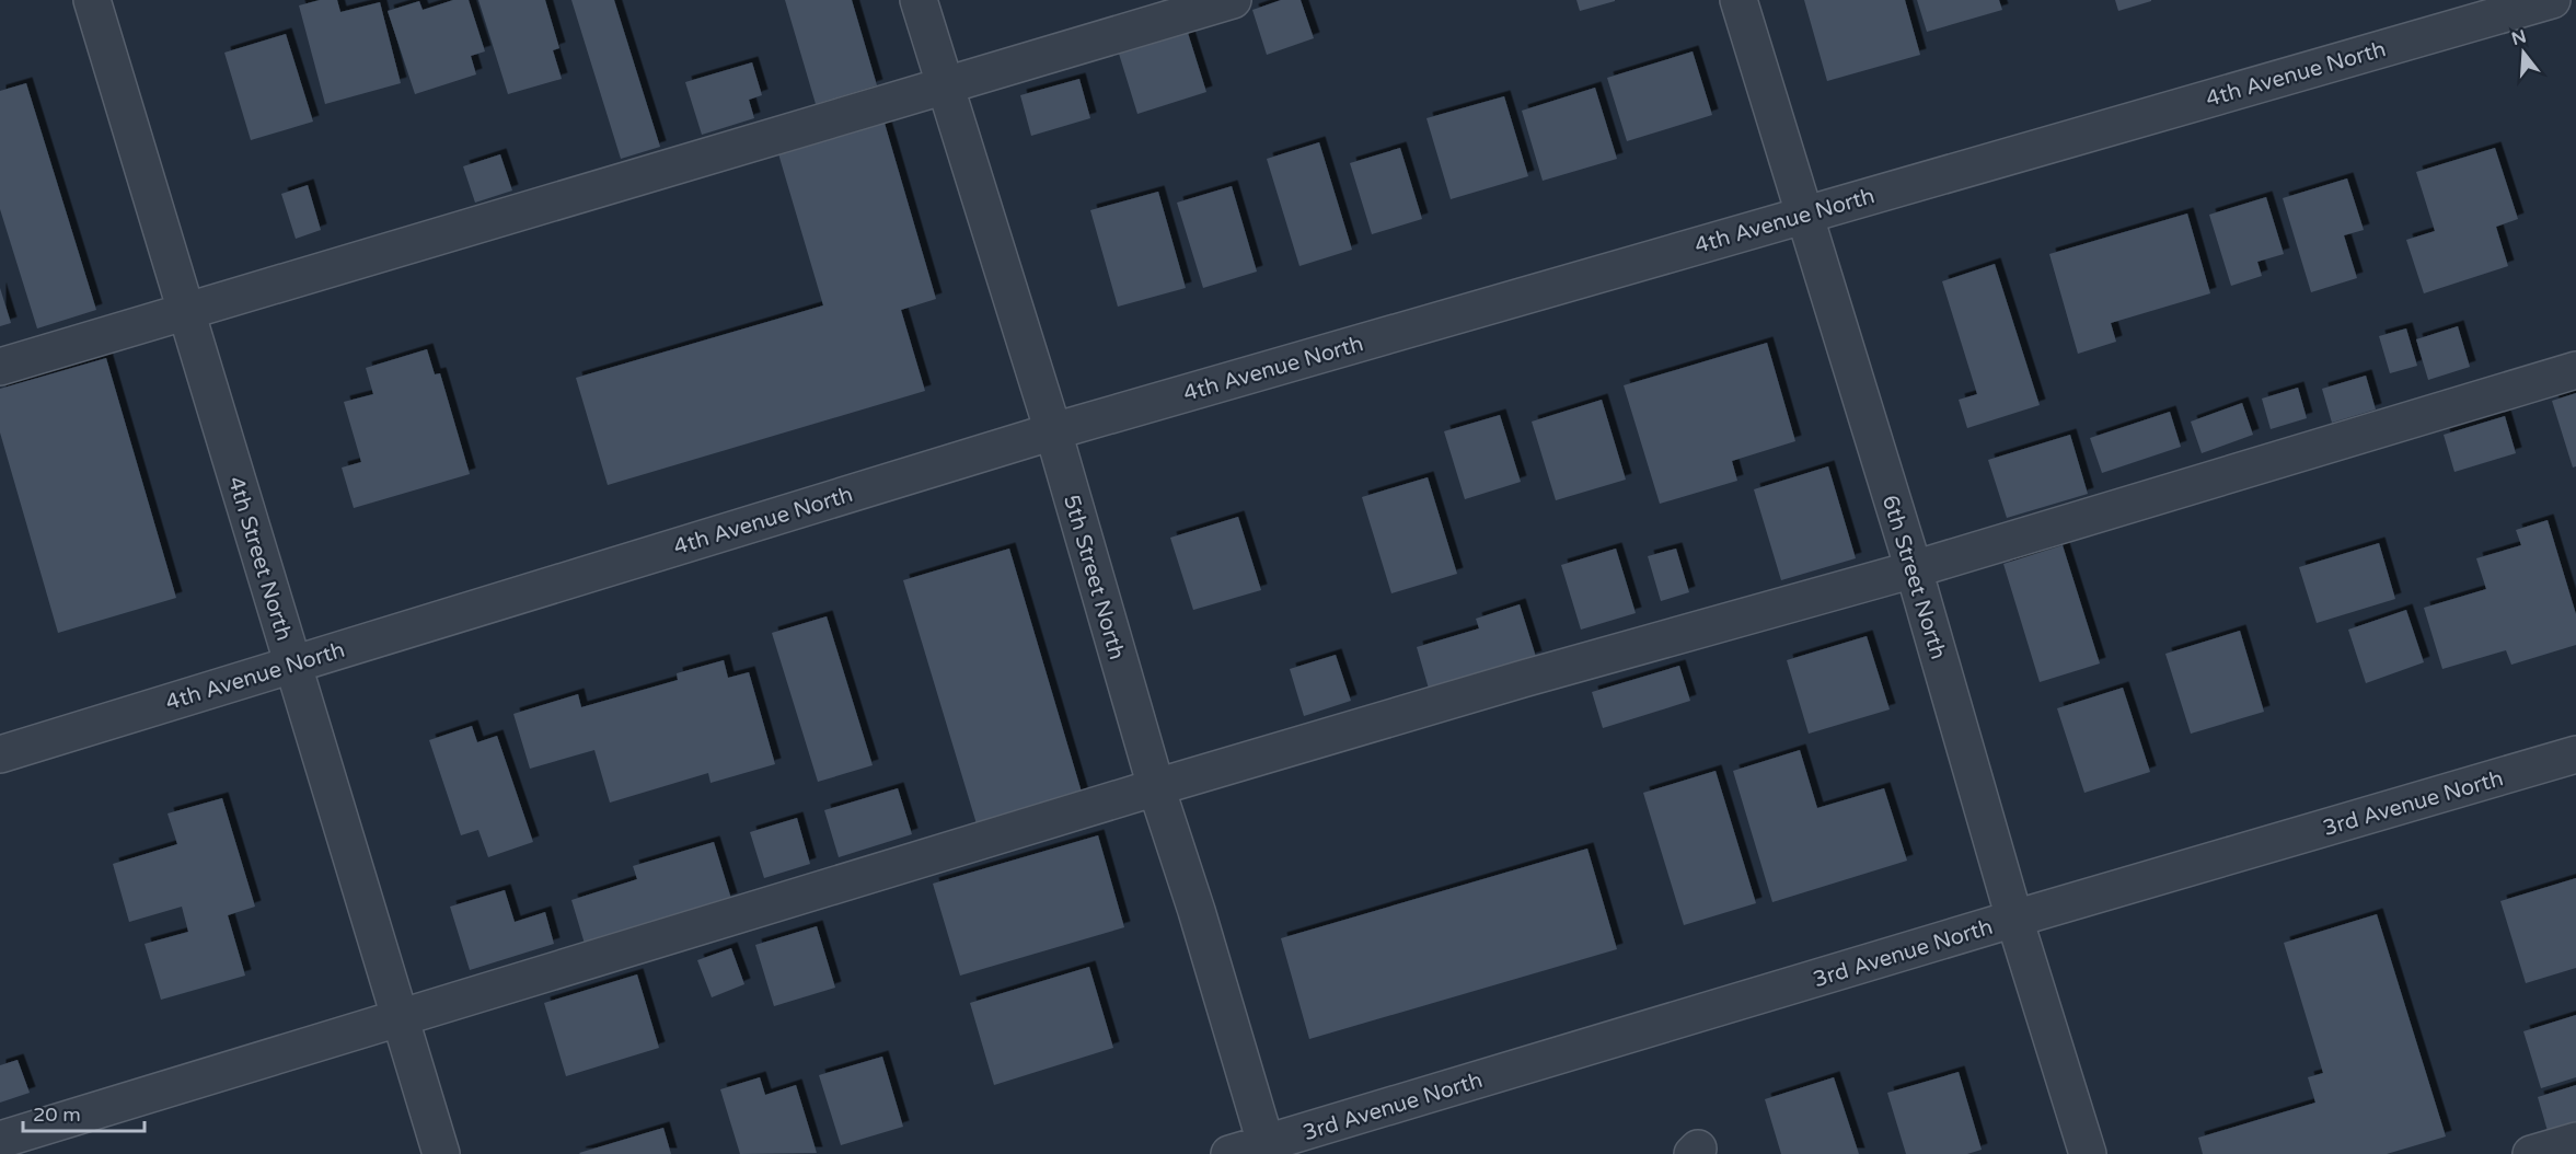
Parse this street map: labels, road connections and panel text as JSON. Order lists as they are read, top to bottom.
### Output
{
  "streets": {
    "street": [
      "4th Avenue North",
      "4th Street North",
      "5th Street North",
      "6th Street North",
      "3rd Avenue North"
    ]
  },
  "crossings": [
    ["4th Avenue North", "4th Street North"],
    ["4th Avenue North", "5th Street North"],
    ["4th Avenue North", "6th Street North"],
    ["5th Street North", "3rd Avenue North"],
    ["6th Street North", "3rd Avenue North"]
  ],
  "scale_bar": "20 m",
  "north": "top"
}
